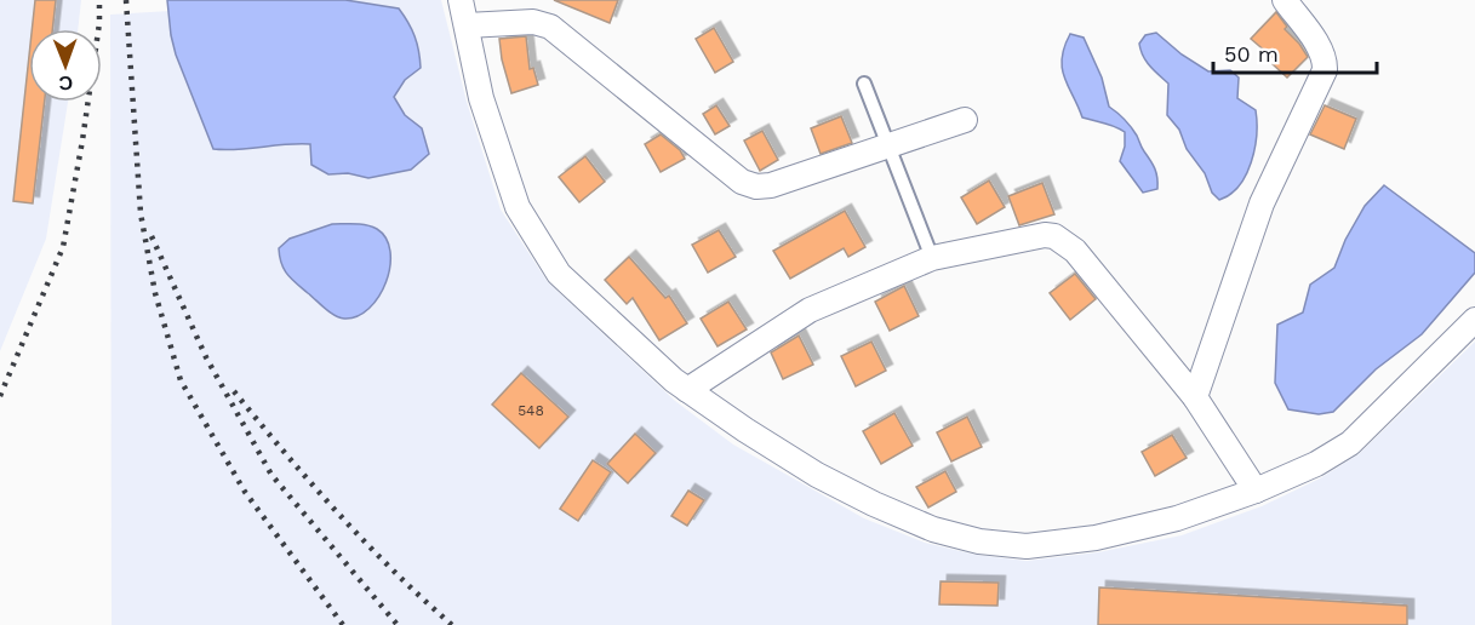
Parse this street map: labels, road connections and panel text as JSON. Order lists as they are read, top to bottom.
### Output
{
  "house_numbers": ["548"],
  "scale_bar": "50 m",
  "north": "bottom"
}
